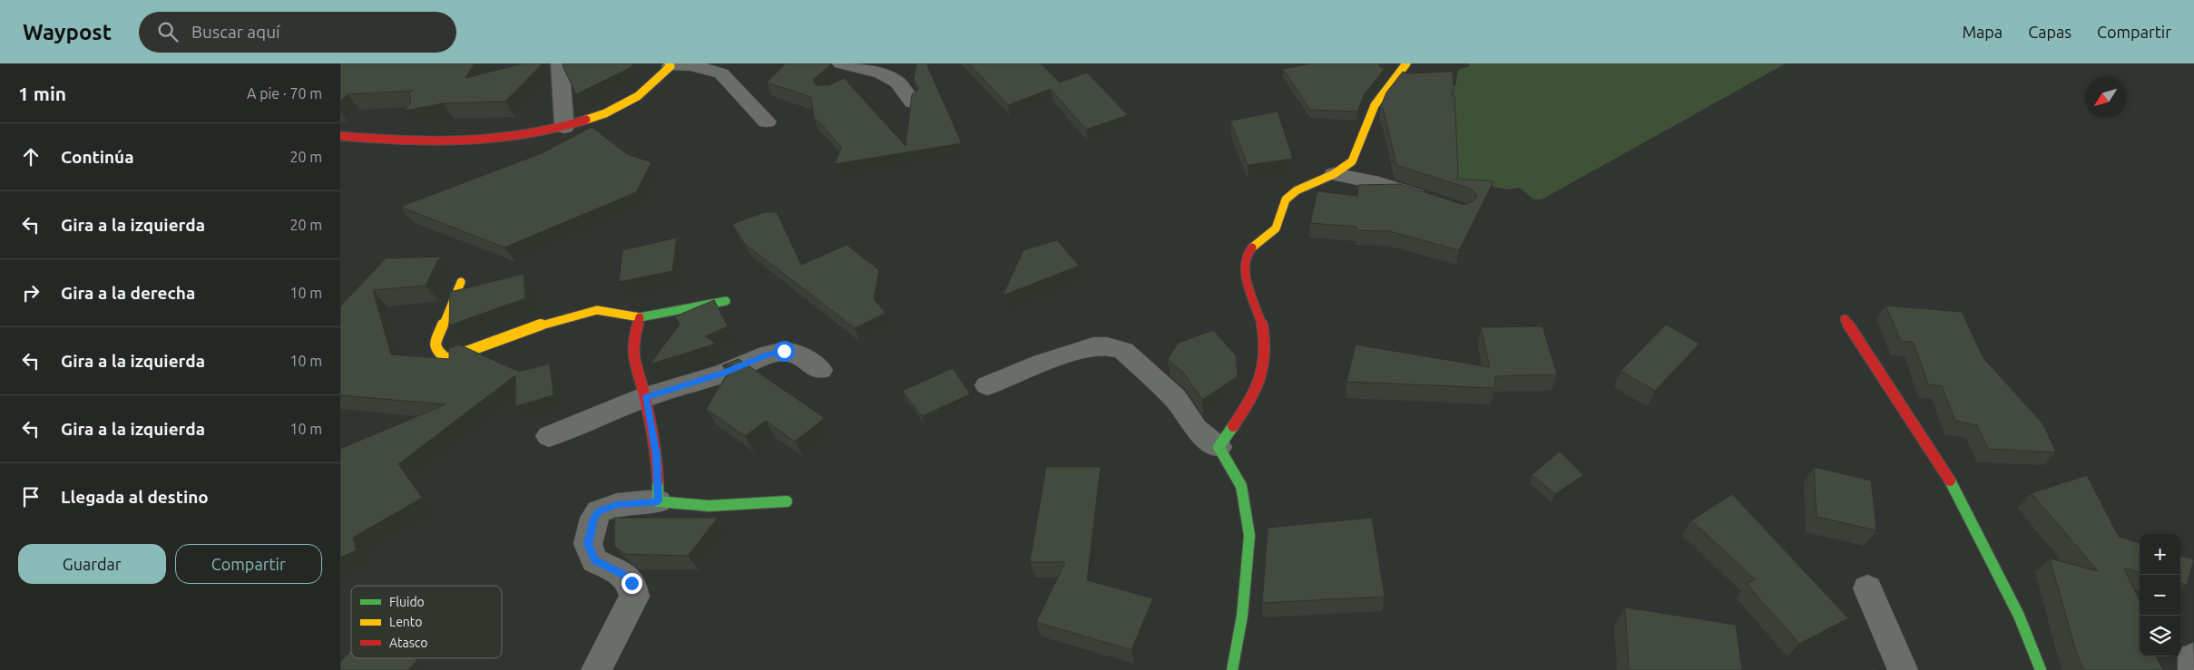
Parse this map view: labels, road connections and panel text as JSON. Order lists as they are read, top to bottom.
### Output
{
  "legend": ["Fluido", "Lento", "Atasco"],
  "north": "bottom left",
  "page": {
    "header": "Waypost",
    "search": "Buscar aquí",
    "nav": ["Mapa", "Capas", "Compartir"],
    "heading": ["1 min", "A pie · 70 m"],
    "list": [
      ["Continúa", "20 m"],
      ["Gira a la izquierda", "20 m"],
      ["Gira a la derecha", "10 m"],
      ["Gira a la izquierda", "10 m"],
      ["Gira a la izquierda", "10 m"],
      "Llegada al destino"
    ],
    "buttons": ["Guardar", "Compartir"],
    "map_buttons": ["+", "−"]
  }
}
